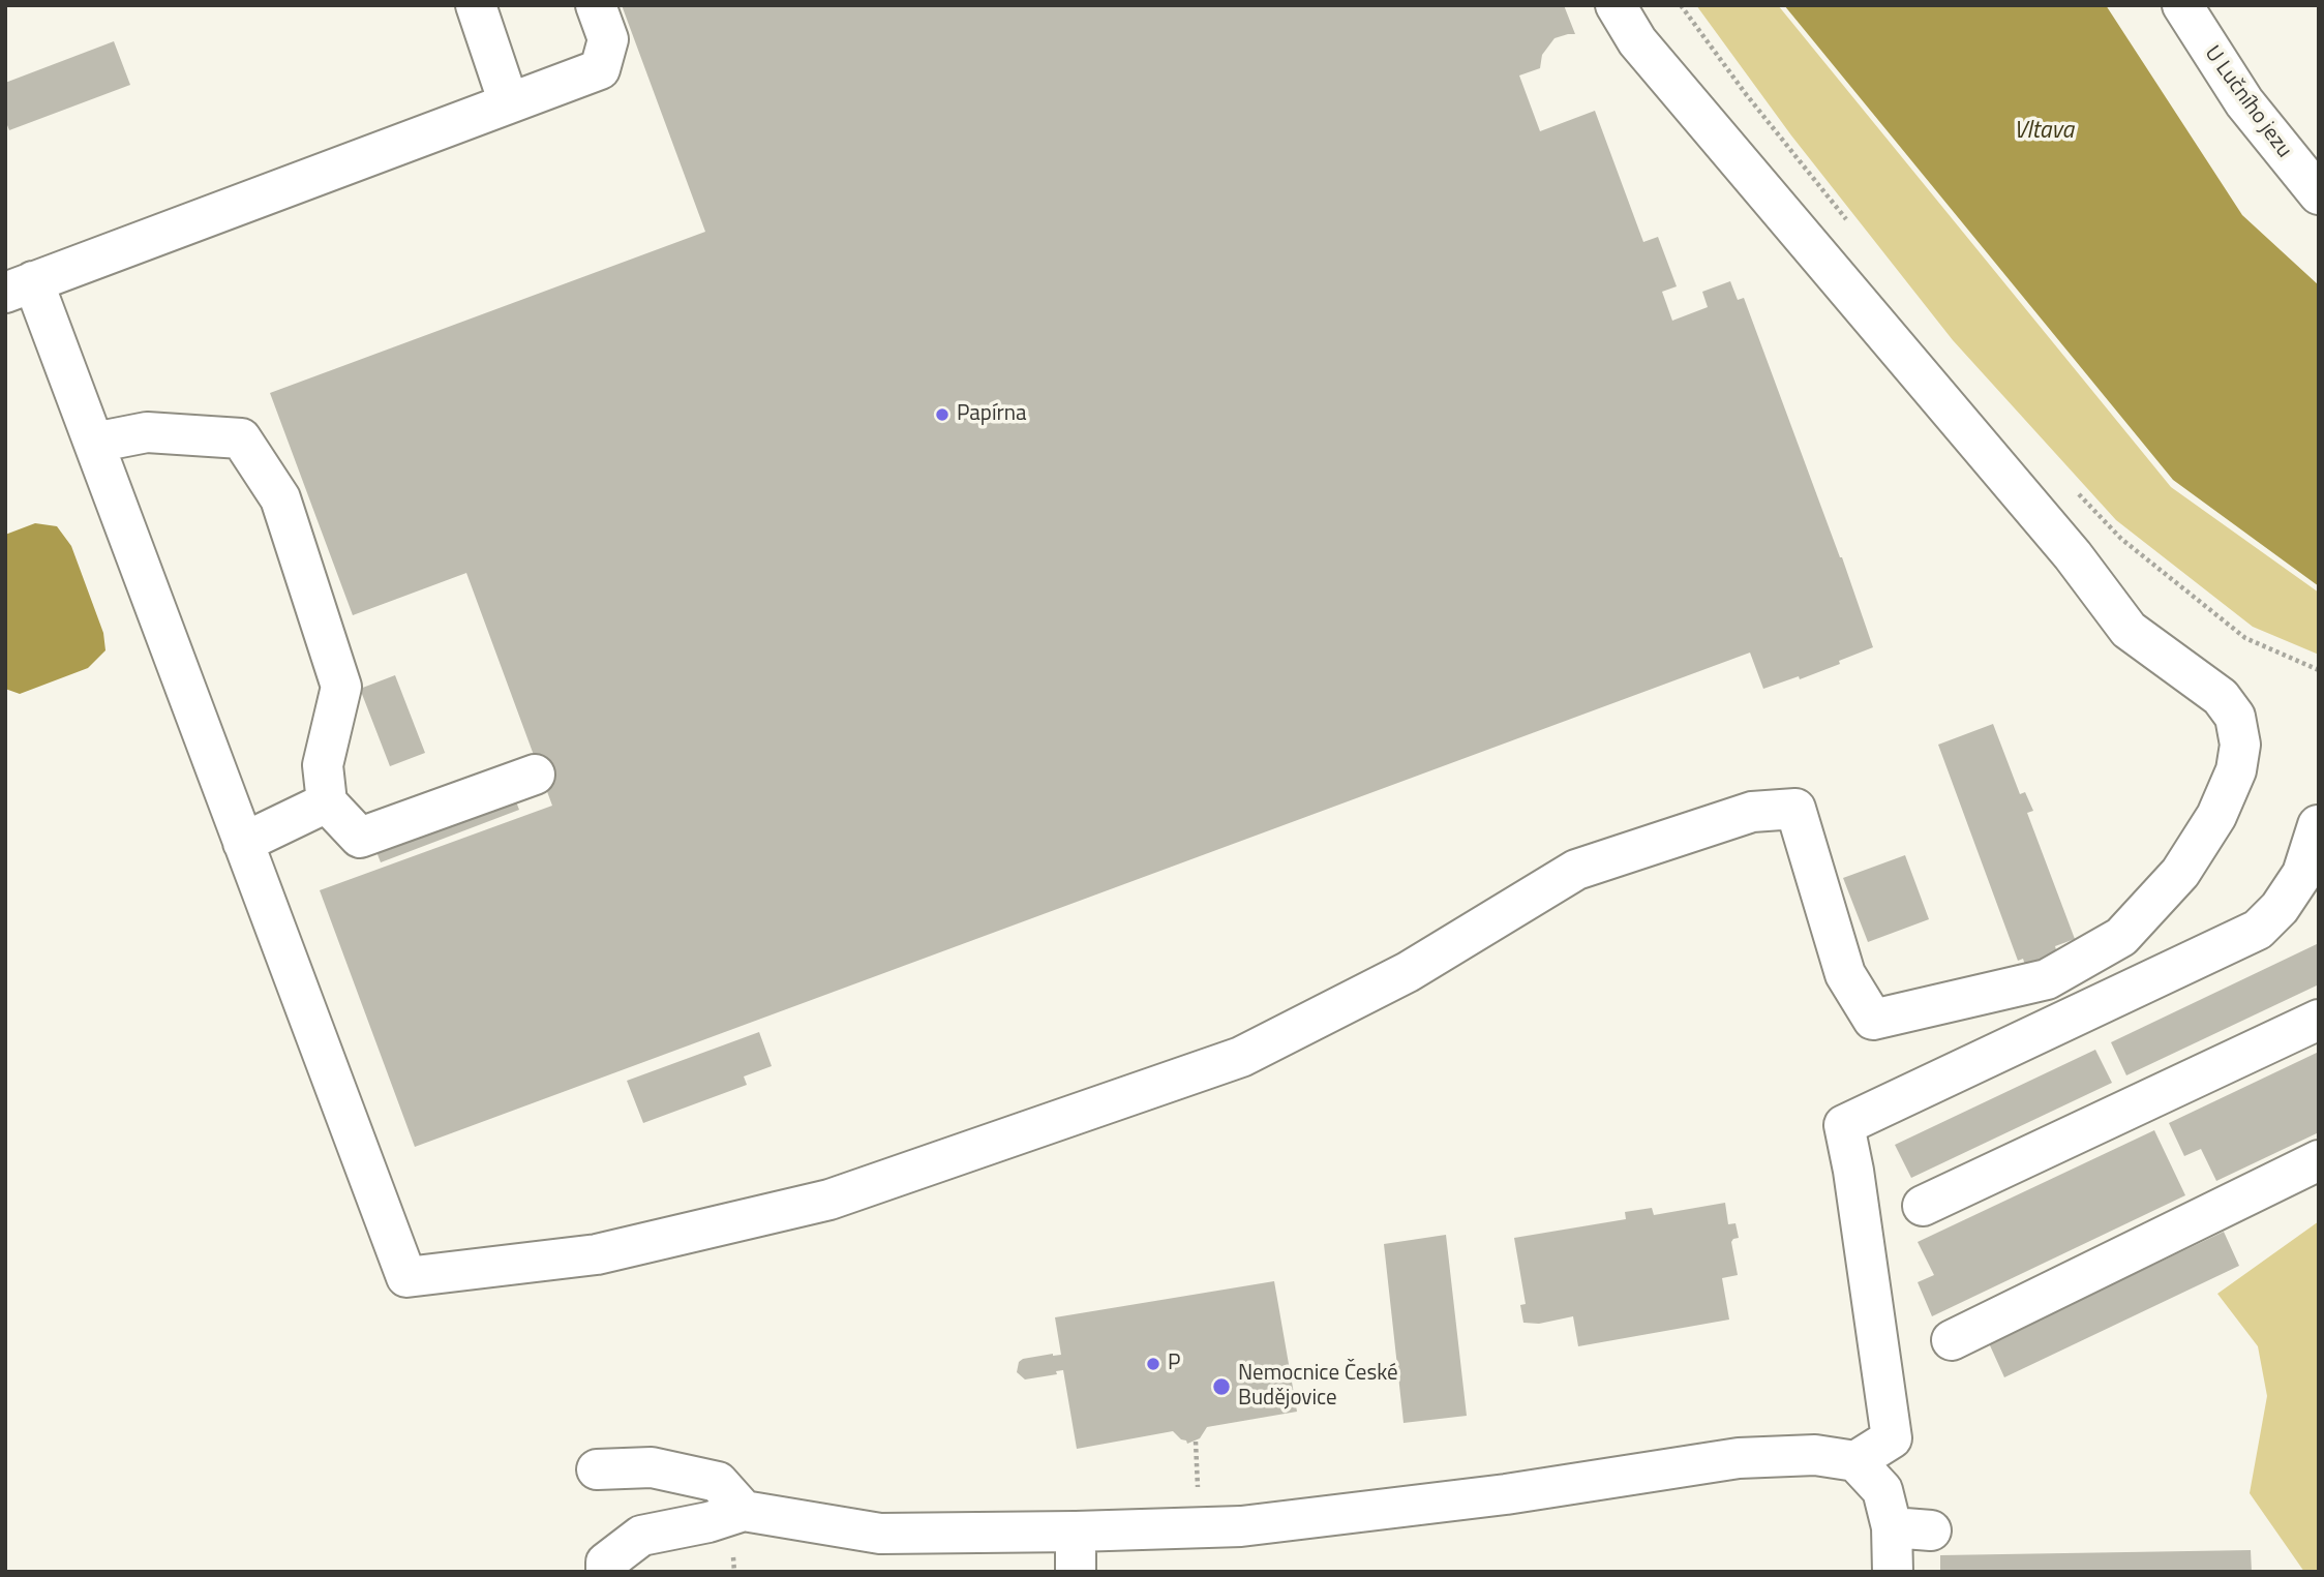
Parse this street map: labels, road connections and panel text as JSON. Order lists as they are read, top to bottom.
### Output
{
  "streets": {
    "street": ["U Lučního jezu"]
  },
  "water": ["Vltava"],
  "places": ["Papírna", "P", "Nemocnice České Budějovice"]
}
